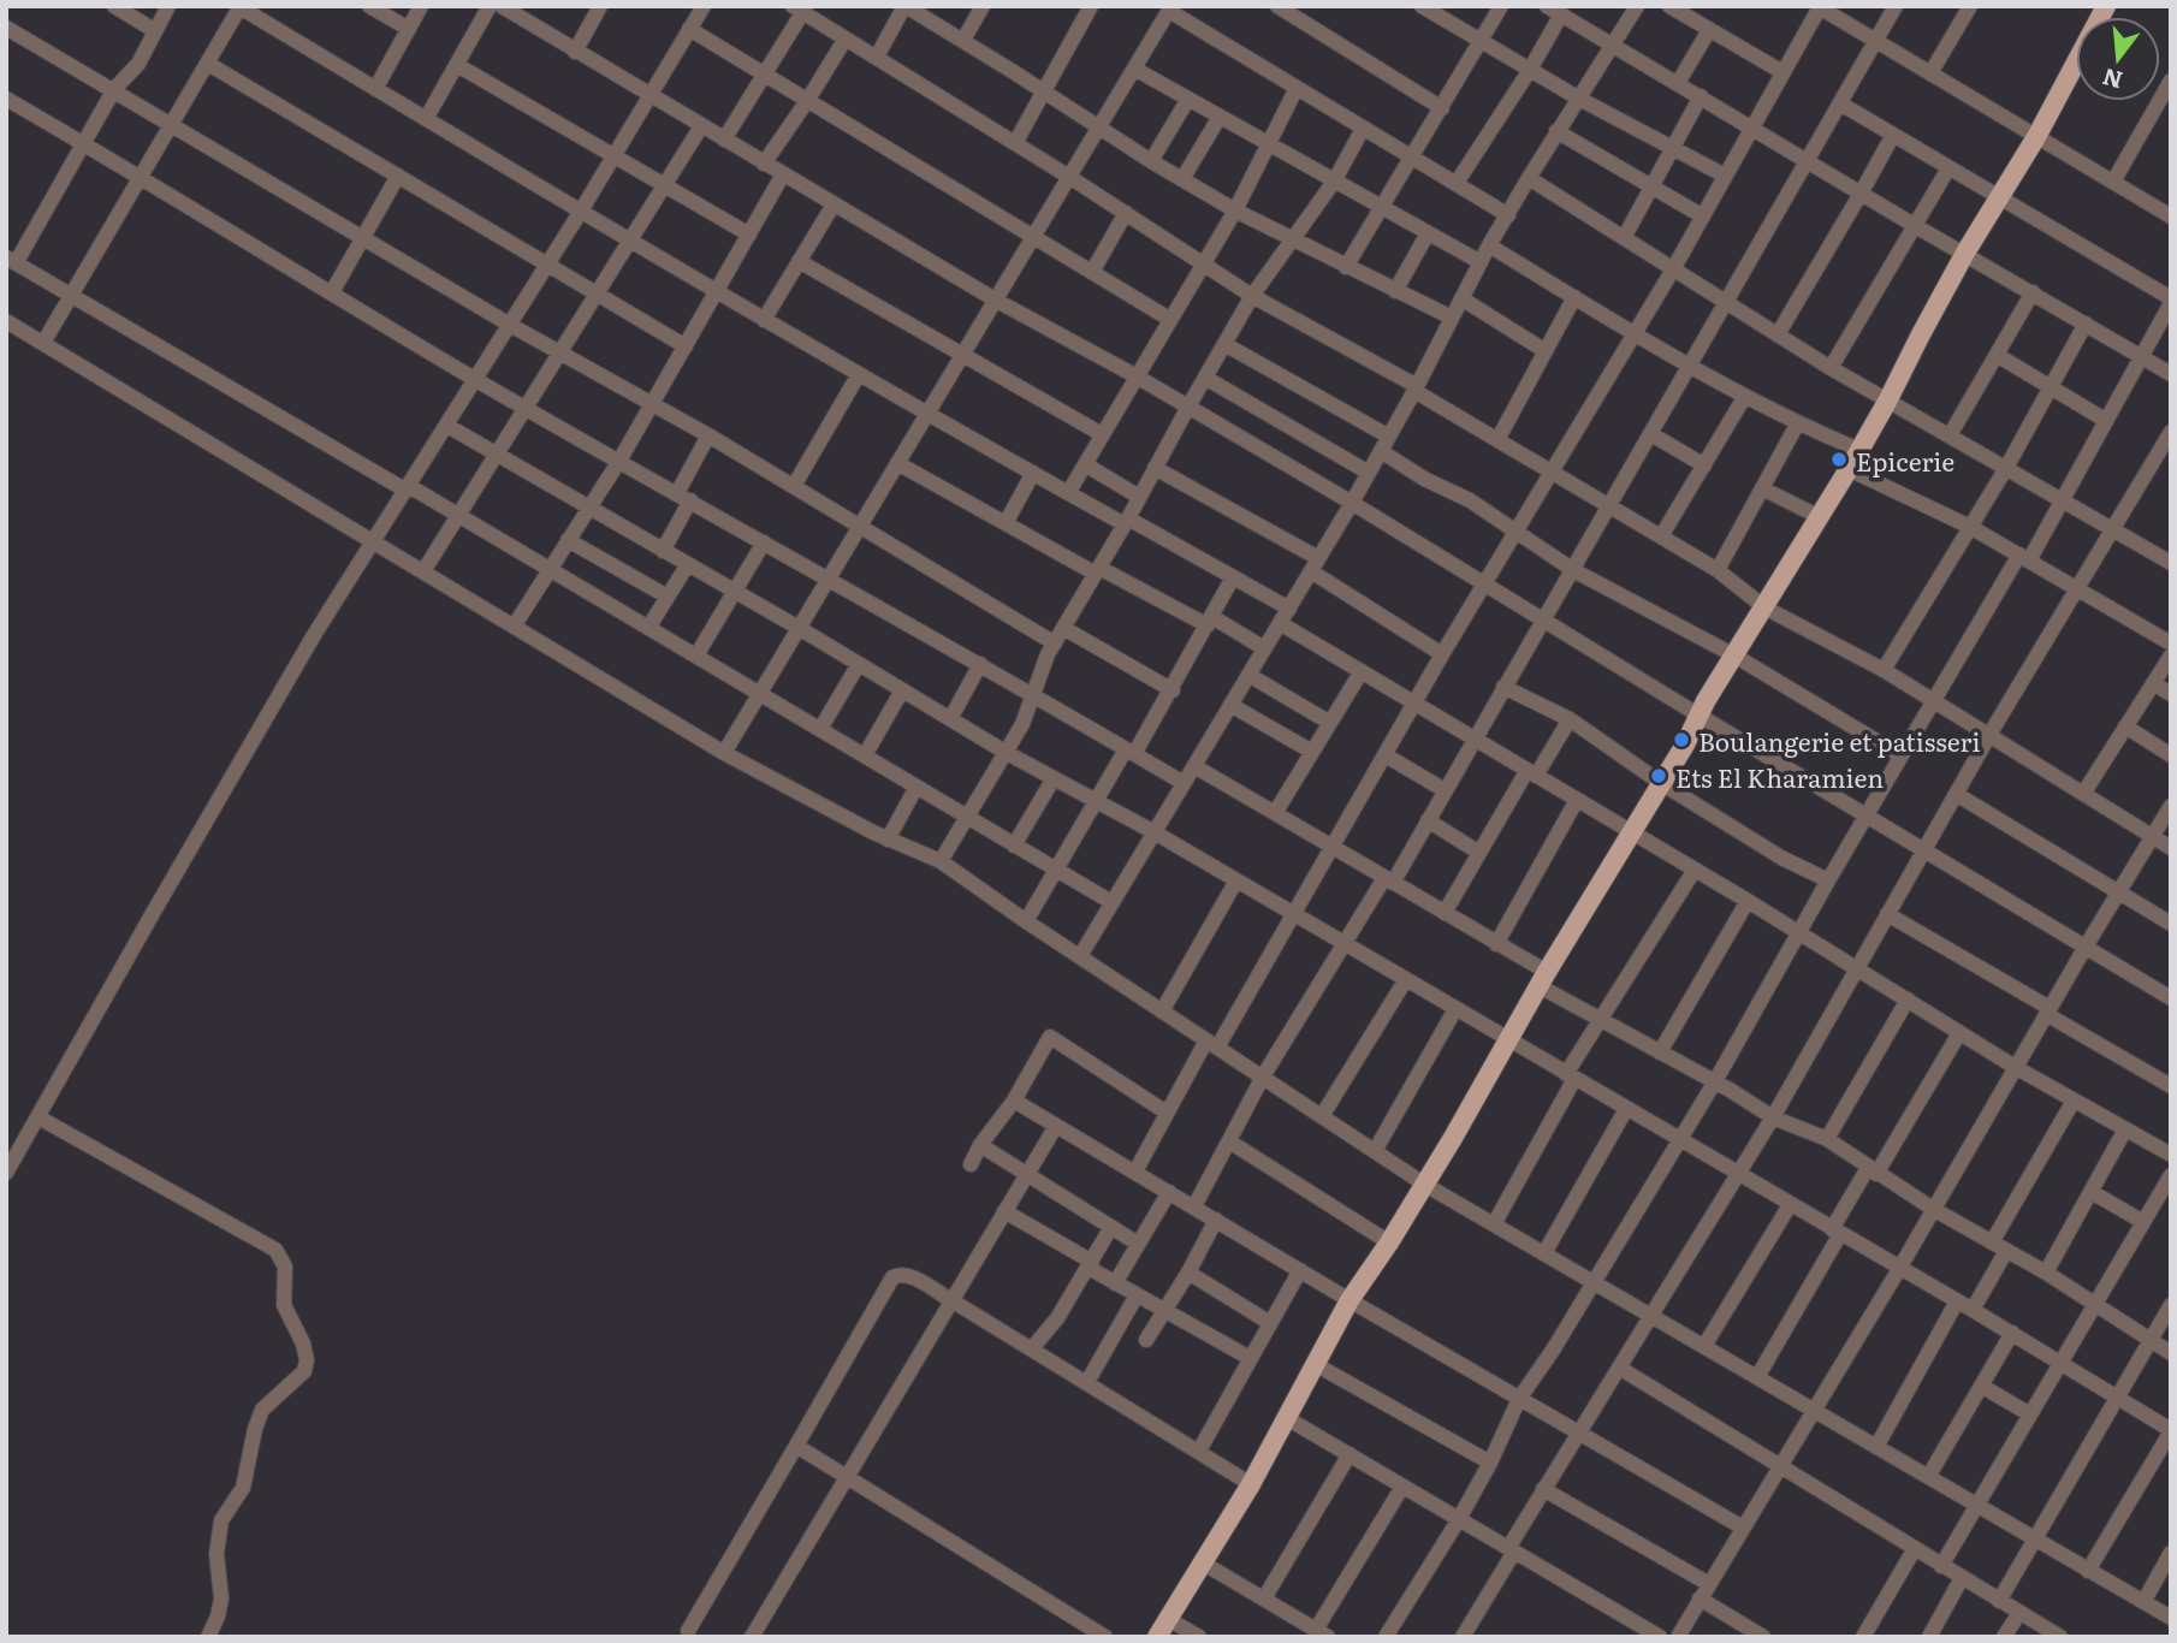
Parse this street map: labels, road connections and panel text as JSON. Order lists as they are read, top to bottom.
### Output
{
  "places": ["Epicerie", "Boulangerie et patisseri", "Ets El Kharamien"],
  "north": "bottom"
}
